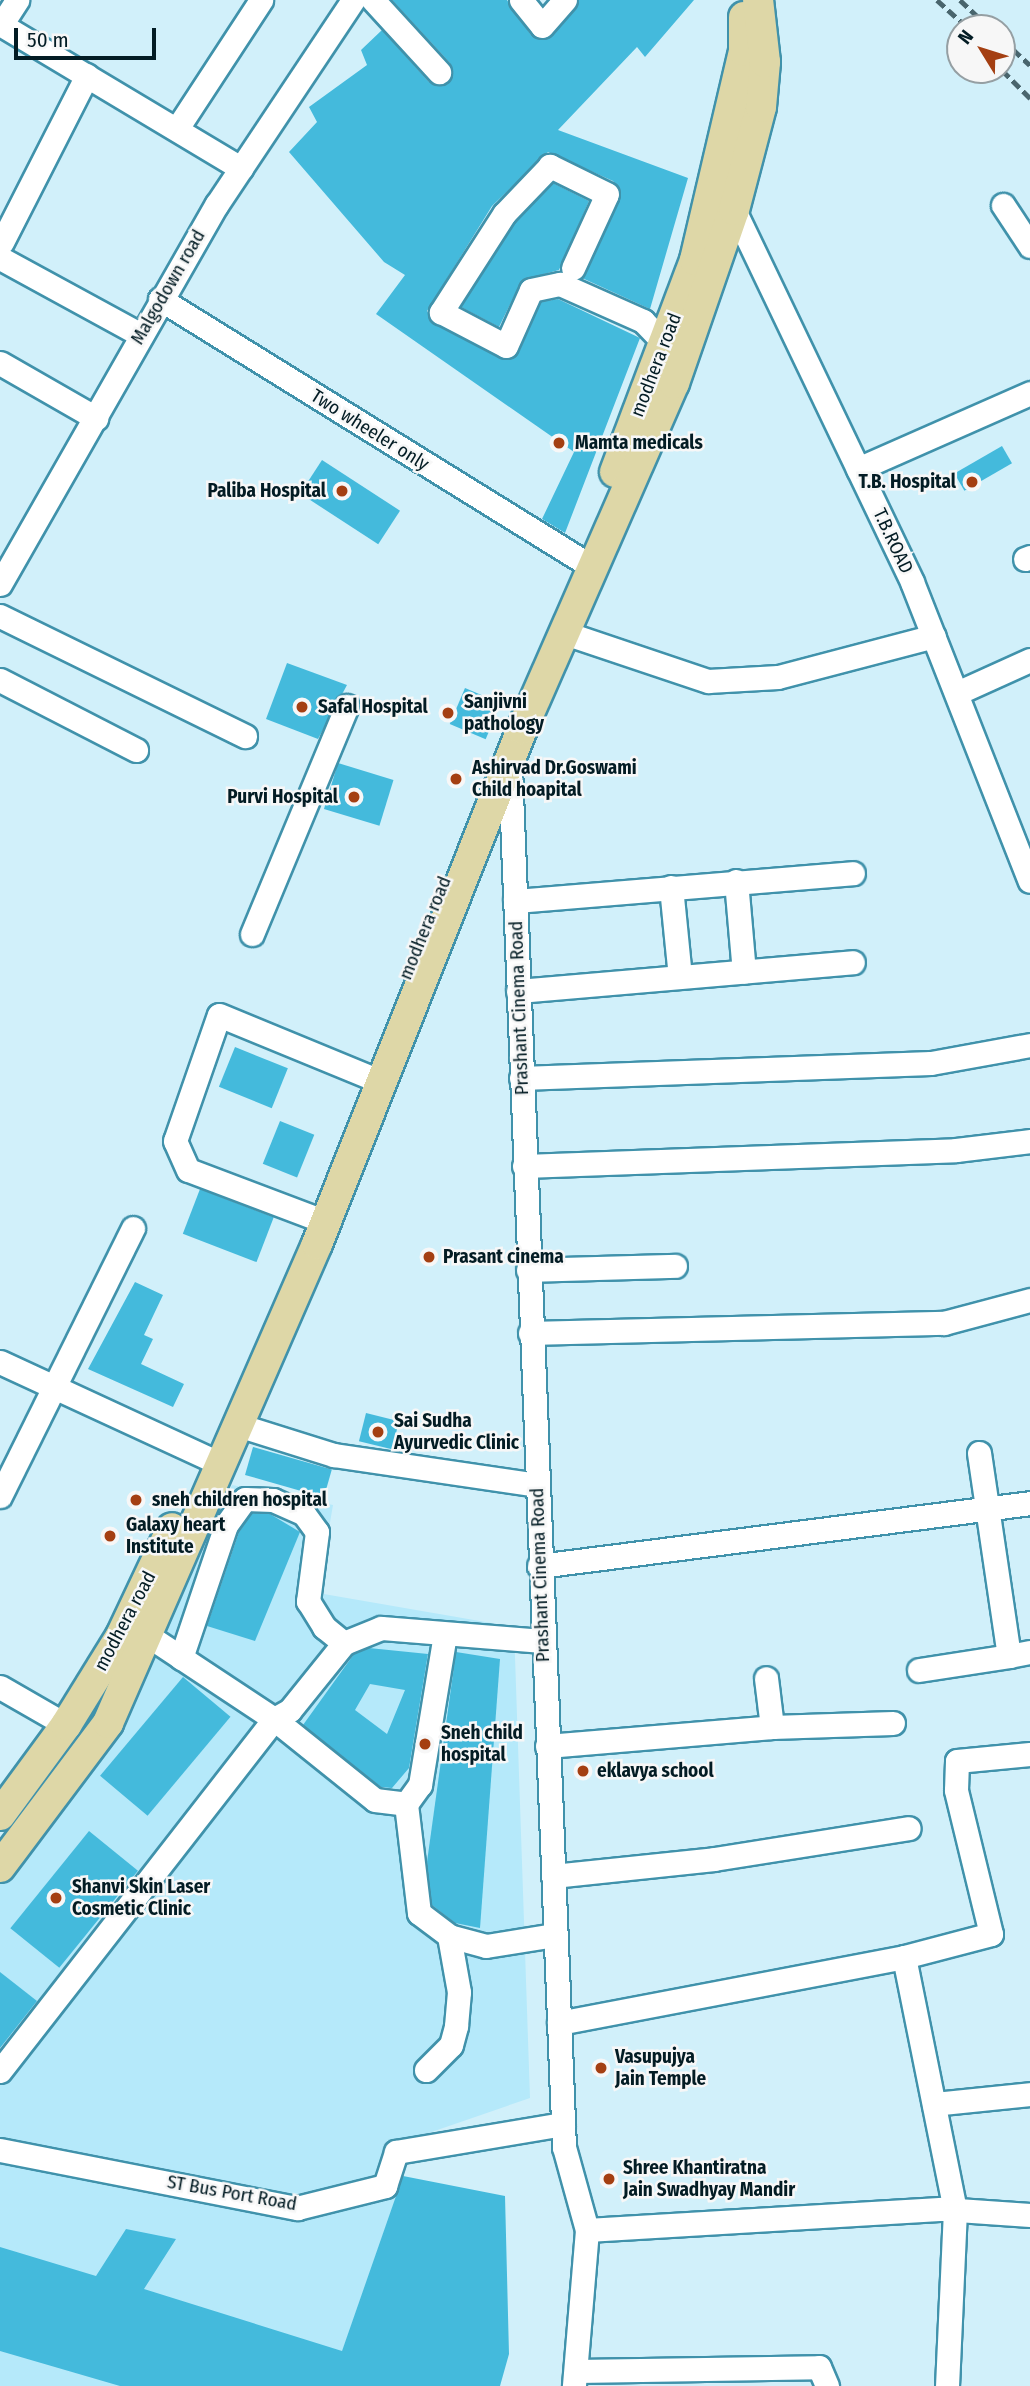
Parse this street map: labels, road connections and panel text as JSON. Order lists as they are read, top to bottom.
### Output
{
  "streets": {
    "main road": ["modhera road"],
    "street": [
      "Malgodown road",
      "Two wheeler only",
      "T.B.ROAD",
      "Prashant Cinema Road",
      "ST Bus Port Road"
    ]
  },
  "crossings": [
    ["Malgodown road", "Two wheeler only"],
    ["modhera road", "Two wheeler only"],
    ["Prashant Cinema Road", "ST Bus Port Road"]
  ],
  "places": [
    "Mamta medicals",
    "T.B. Hospital",
    "Paliba Hospital",
    "Safal Hospital",
    "Sanjivni pathology",
    "Ashirvad Dr.Goswami Child hoapital",
    "Purvi Hospital",
    "Prasant cinema",
    "Sai Sudha Ayurvedic Clinic",
    "sneh children hospital",
    "Galaxy heart Institute",
    "Sneh child hospital",
    "eklavya school",
    "Shanvi Skin Laser Cosmetic Clinic",
    "Vasupujya Jain Temple",
    "Shree Khantiratna Jain Swadhyay Mandir"
  ],
  "scale_bar": "50 m",
  "north": "top left"
}
